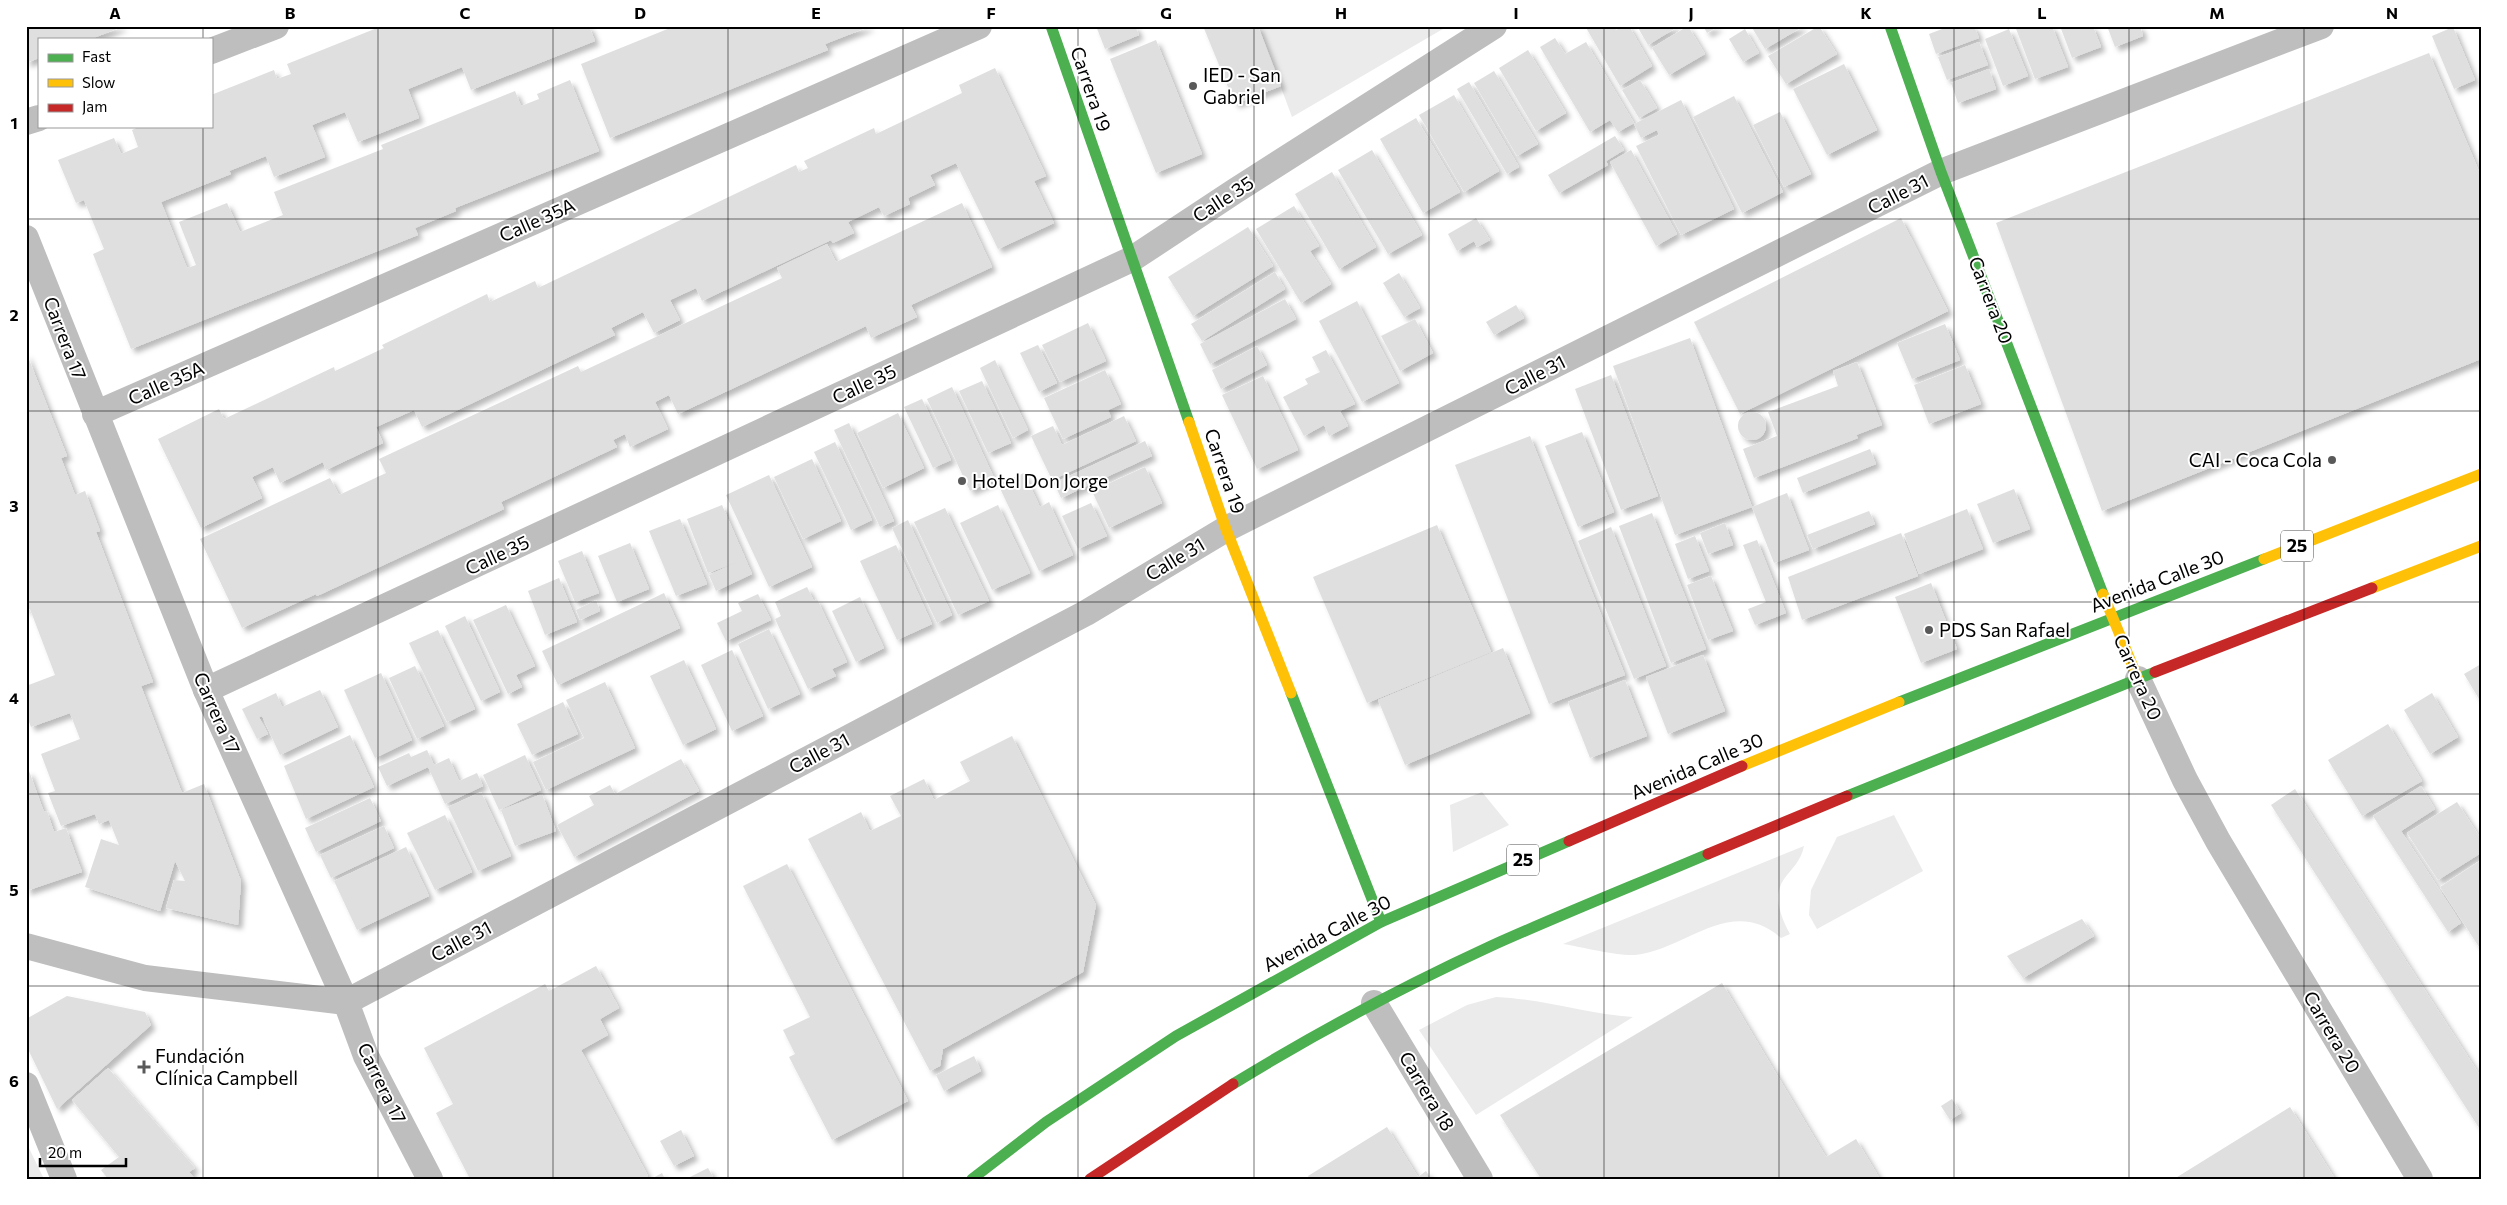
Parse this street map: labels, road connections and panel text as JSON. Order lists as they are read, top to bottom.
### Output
{
  "streets": {
    "main road": [
      "Carrera 19",
      "Carrera 20",
      "25",
      "Avenida Calle 30"
    ],
    "street": [
      "Calle 31",
      "Calle 35",
      "Calle 35A",
      "Carrera 17",
      "Carrera 18"
    ]
  },
  "crossings": [
    ["Carrera 19", "Calle 31"],
    ["Carrera 19", "Calle 35"],
    ["Carrera 19", "Avenida Calle 30"],
    ["Calle 31", "Carrera 20"],
    ["Calle 31", "Carrera 17"],
    ["Calle 35", "Carrera 17"],
    ["Calle 35A", "Carrera 17"],
    ["Carrera 20", "Avenida Calle 30"]
  ],
  "places": {
    "other": [
      "IED - San Gabriel",
      "CAI - Coca Cola",
      "Hotel Don Jorge",
      "PDS San Rafael"
    ],
    "health": ["Fundación Clínica Campbell"]
  },
  "legend": ["Fast", "Slow", "Jam"],
  "scale_bar": "20 m",
  "grid": {
    "columns": [
      "A",
      "B",
      "C",
      "D",
      "E",
      "F",
      "G",
      "H",
      "I",
      "J",
      "K",
      "L",
      "M",
      "N"
    ],
    "rows": [
      "1",
      "2",
      "3",
      "4",
      "5",
      "6"
    ]
  }
}
